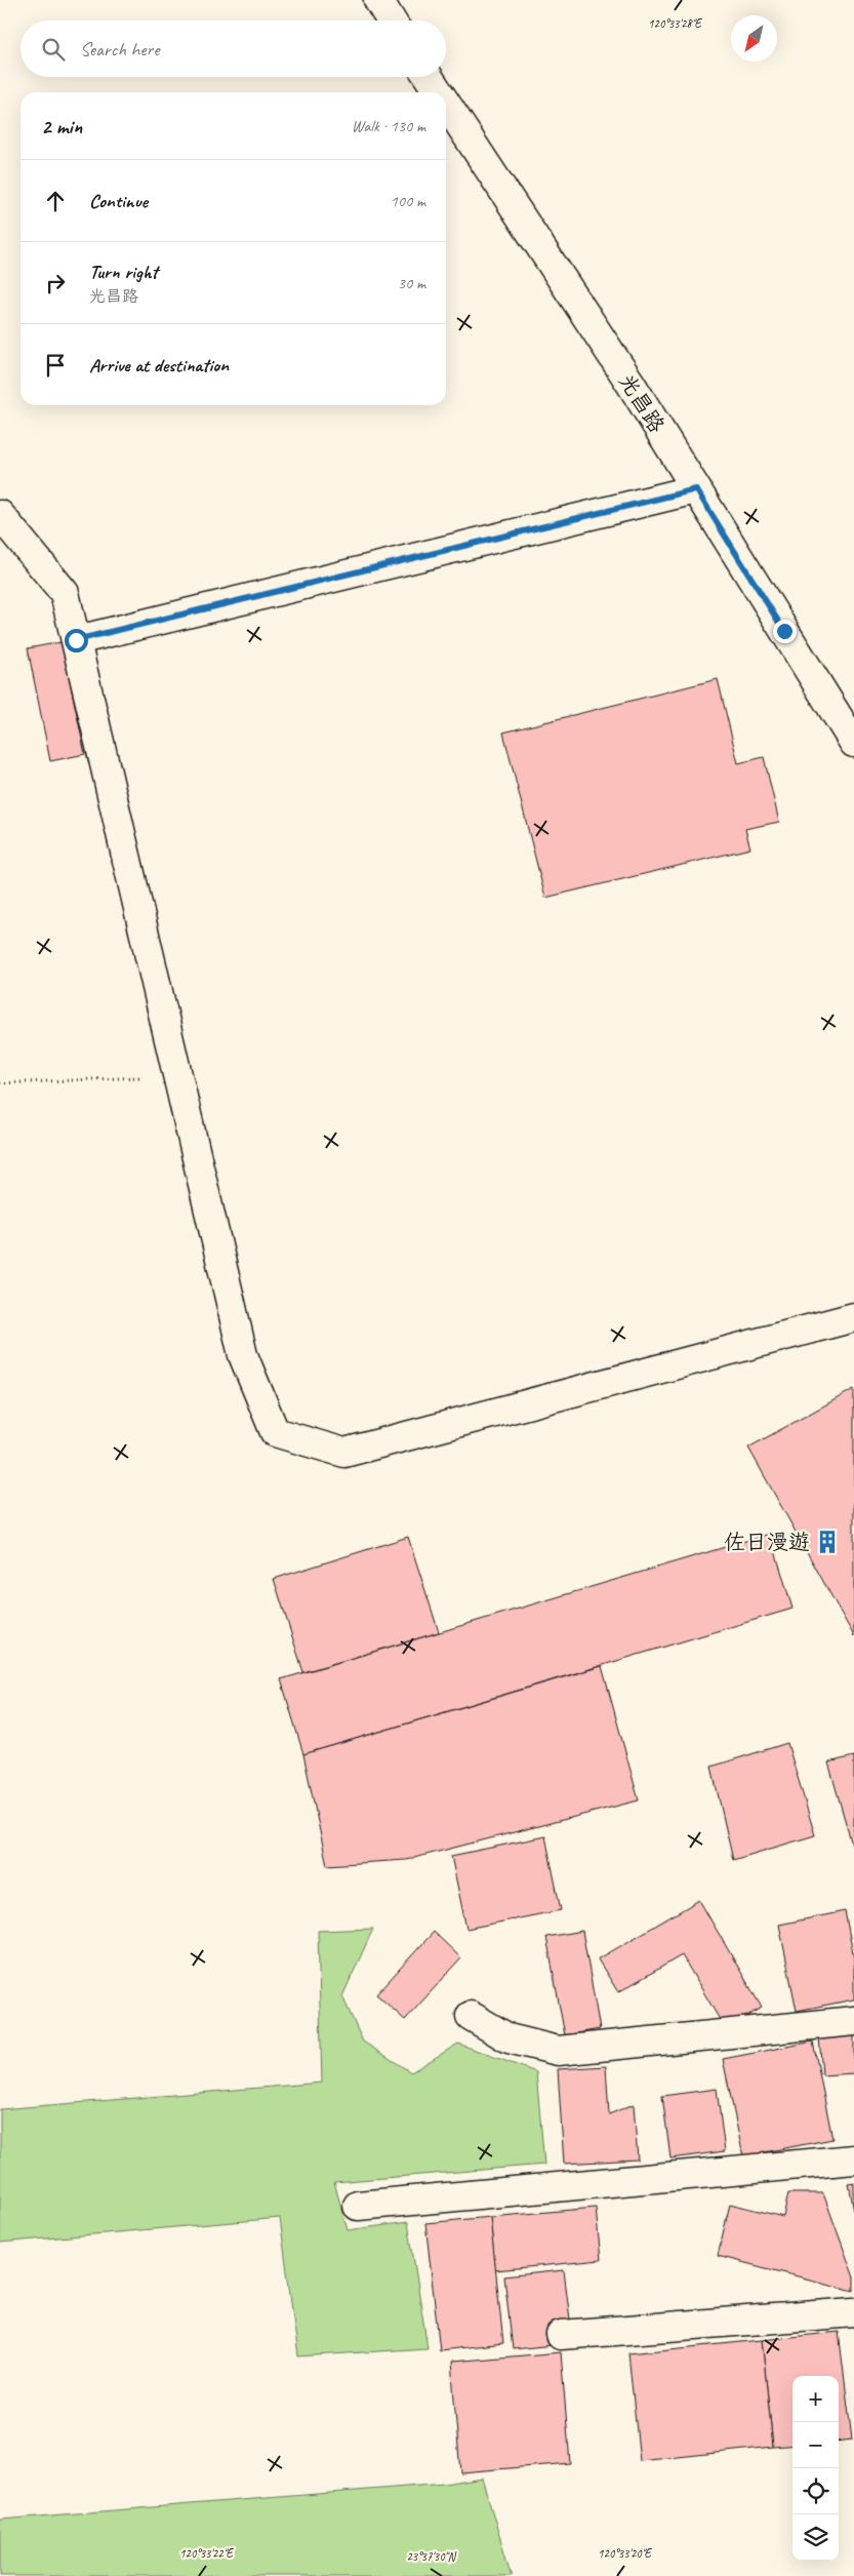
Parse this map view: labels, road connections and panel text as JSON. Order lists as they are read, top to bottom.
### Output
{
  "streets": {
    "street": ["光昌路"]
  },
  "places": {
    "building": ["佐日漫遊"]
  },
  "north": "bottom left",
  "page": {
    "search": "Search here",
    "heading": ["2 min", "Walk · 130 m"],
    "list": [
      ["Continue", "100 m"],
      ["Turn right", "光昌路", "30 m"],
      "Arrive at destination"
    ],
    "map_buttons": ["+", "−"]
  },
  "coordinates": [
    "120°33'28\"E",
    "120°33'22\"E",
    "120°33'20\"E",
    "23°37'30\"N"
  ]
}
